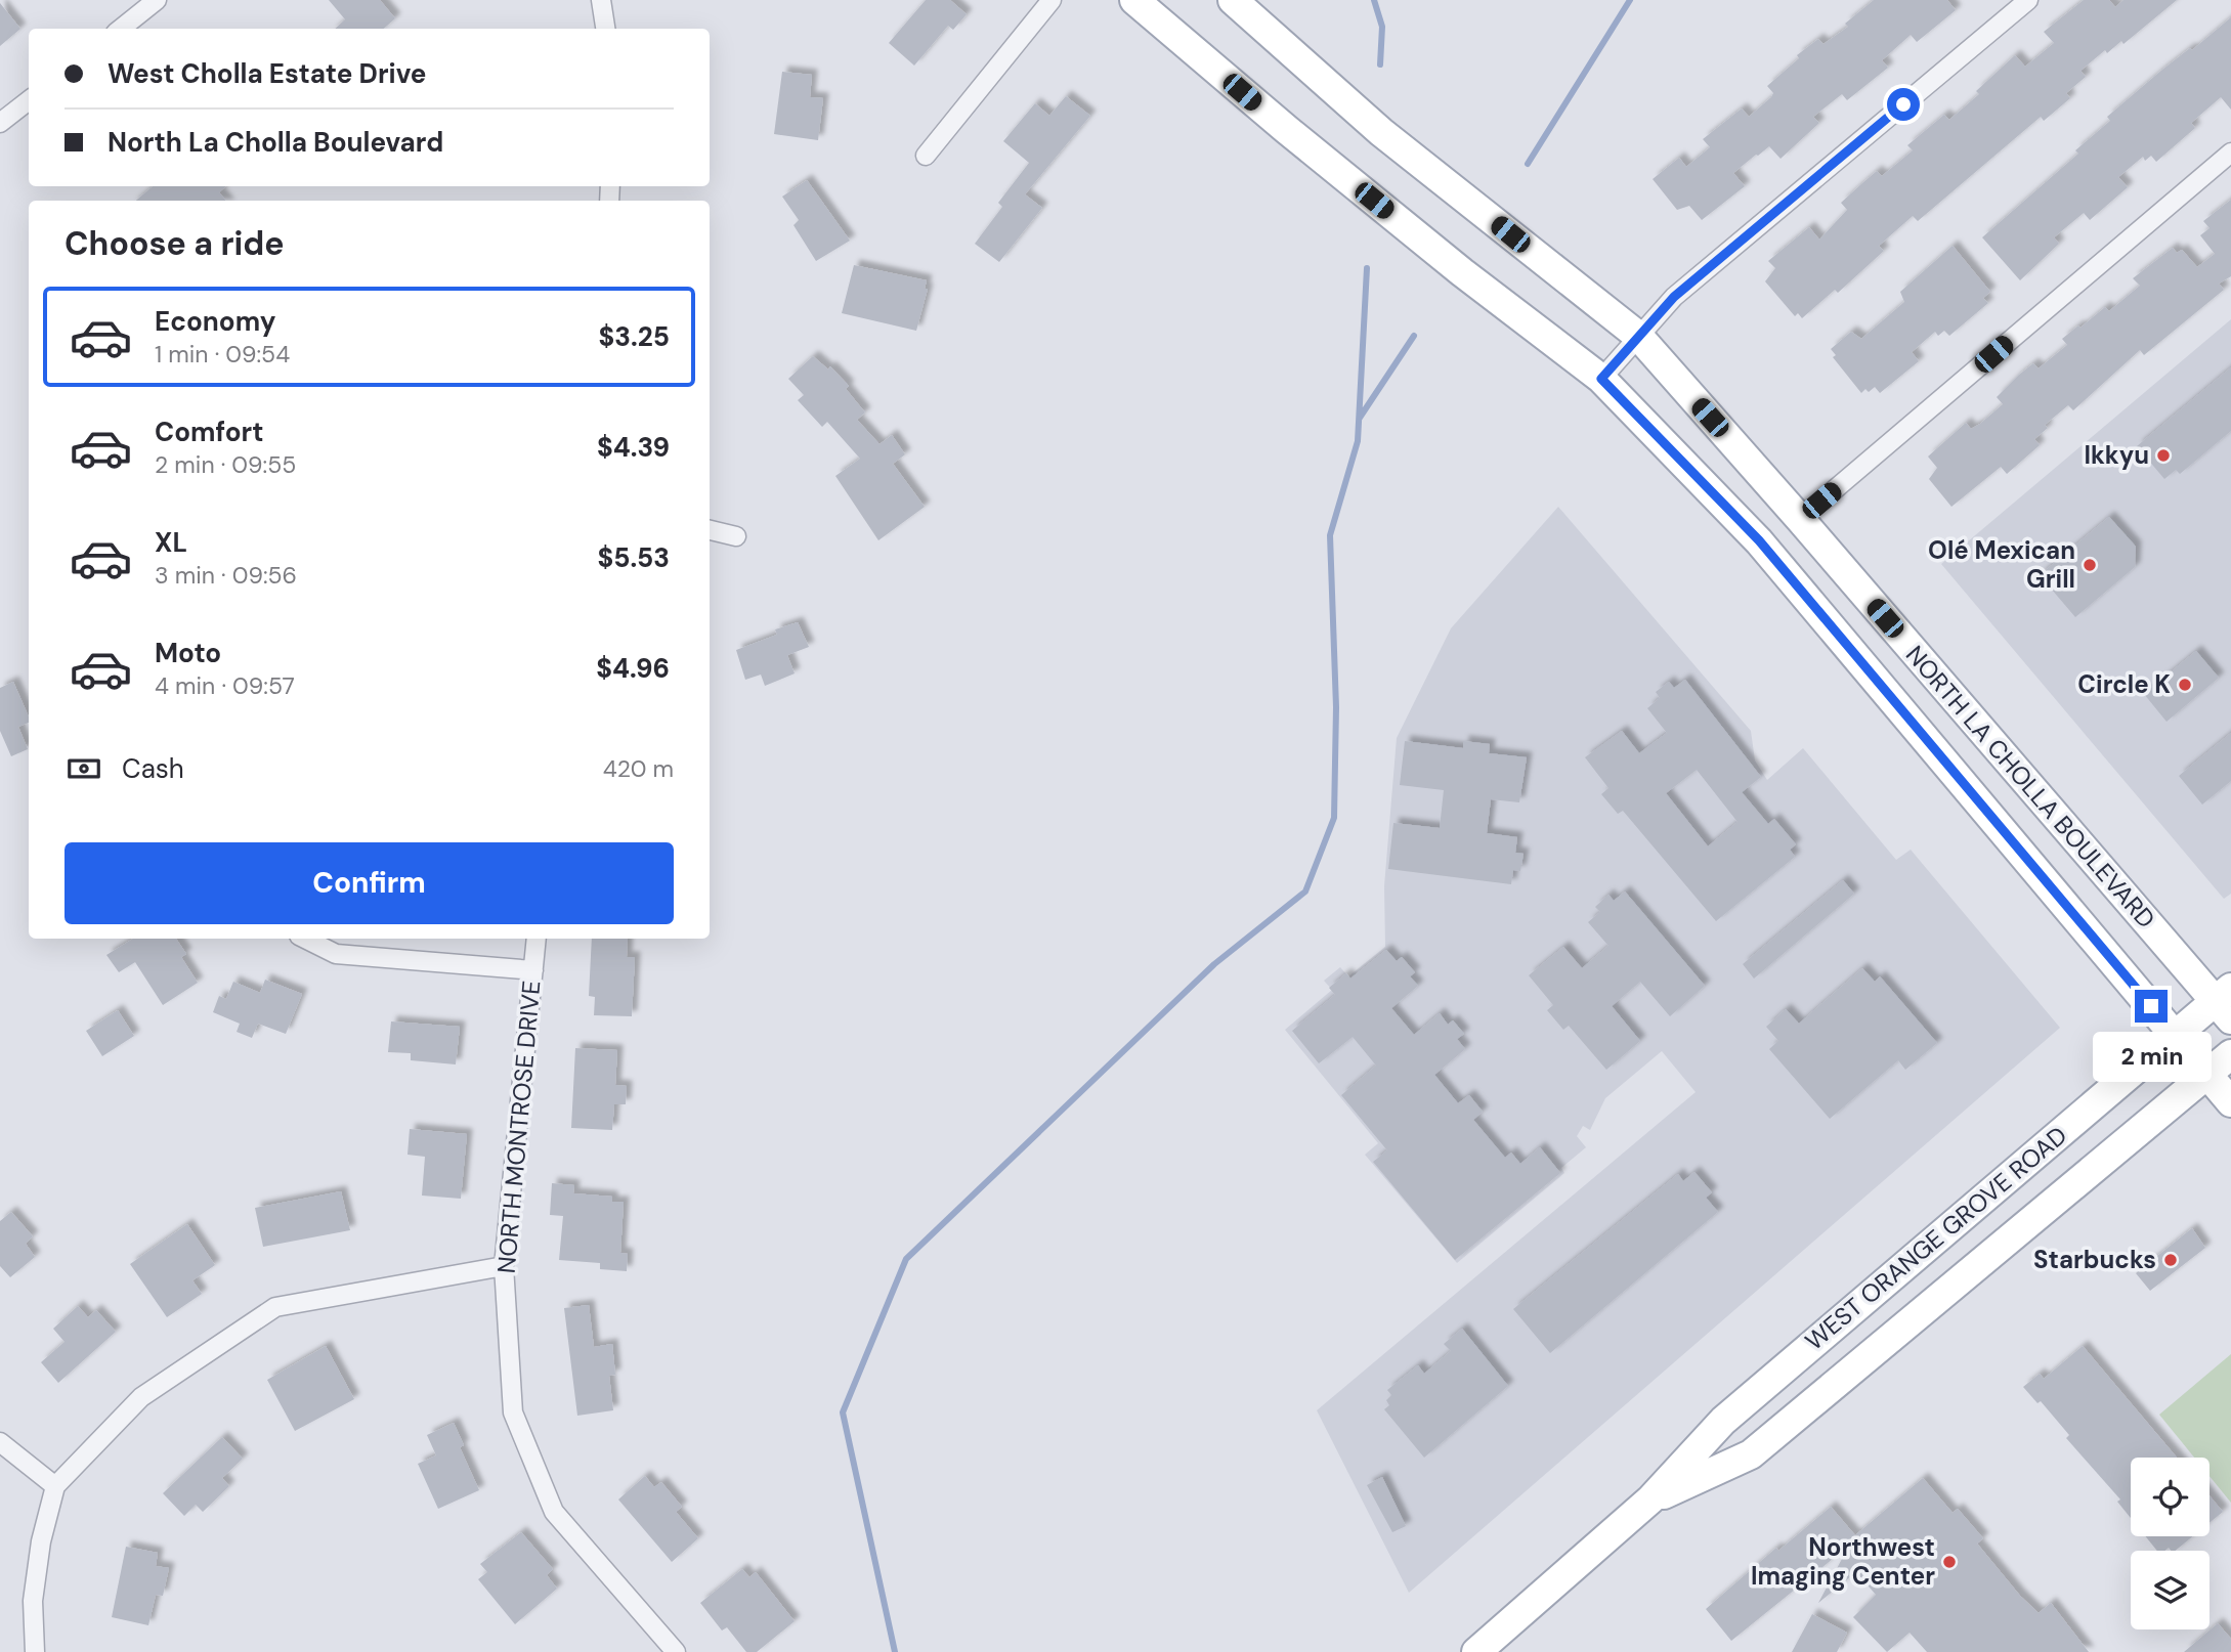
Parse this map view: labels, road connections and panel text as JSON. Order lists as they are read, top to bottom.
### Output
{
  "streets": {
    "main road": ["NORTH LA CHOLLA BOULEVARD", "WEST ORANGE GROVE ROAD"],
    "street": ["NORTH MONTROSE DRIVE"]
  },
  "crossings": [
    ["NORTH LA CHOLLA BOULEVARD", "WEST ORANGE GROVE ROAD"]
  ],
  "places": [
    "Ikkyu",
    "Olé Mexican Grill",
    "Circle K",
    "Starbucks",
    "Northwest Imaging Center"
  ],
  "page": {
    "banner": ["West Cholla Estate Drive", "North La Cholla Boulevard"],
    "heading": "Choose a ride",
    "list": [
      {
        "name": "Economy",
        "note": "1 min · 09:54",
        "value": "$3.25"
      },
      {
        "name": "Comfort",
        "note": "2 min · 09:55",
        "value": "$4.39"
      },
      {
        "name": "XL",
        "note": "3 min · 09:56",
        "value": "$5.53"
      },
      {
        "name": "Moto",
        "note": "4 min · 09:57",
        "value": "$4.96"
      }
    ],
    "pay": ["Cash", "420 m"],
    "buttons": "Confirm",
    "bubble": "2 min"
  }
}
